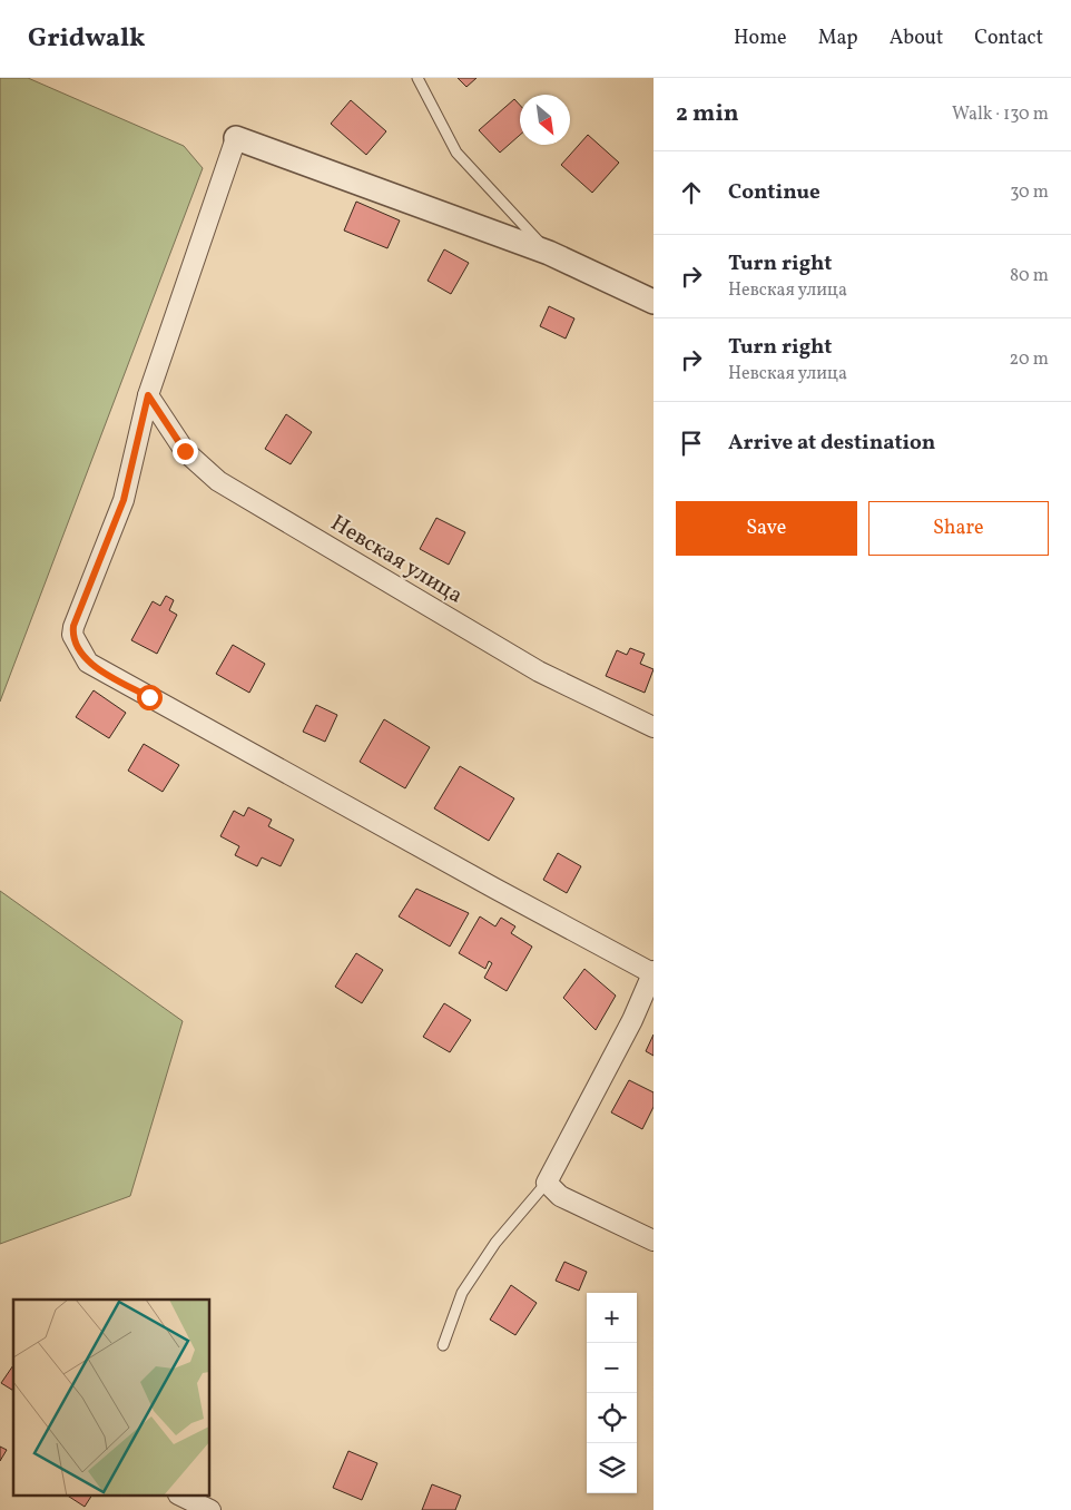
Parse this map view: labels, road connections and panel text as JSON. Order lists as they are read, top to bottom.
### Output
{
  "streets": {
    "street": ["Невская улица"]
  },
  "north": "bottom right",
  "page": {
    "header": "Gridwalk",
    "nav": [
      "Home",
      "Map",
      "About",
      "Contact"
    ],
    "heading": ["2 min", "Walk · 130 m"],
    "list": [
      ["Continue", "30 m"],
      ["Turn right", "Невская улица", "80 m"],
      ["Turn right", "Невская улица", "20 m"],
      "Arrive at destination"
    ],
    "buttons": ["Save", "Share"],
    "map_buttons": ["+", "−"]
  }
}
